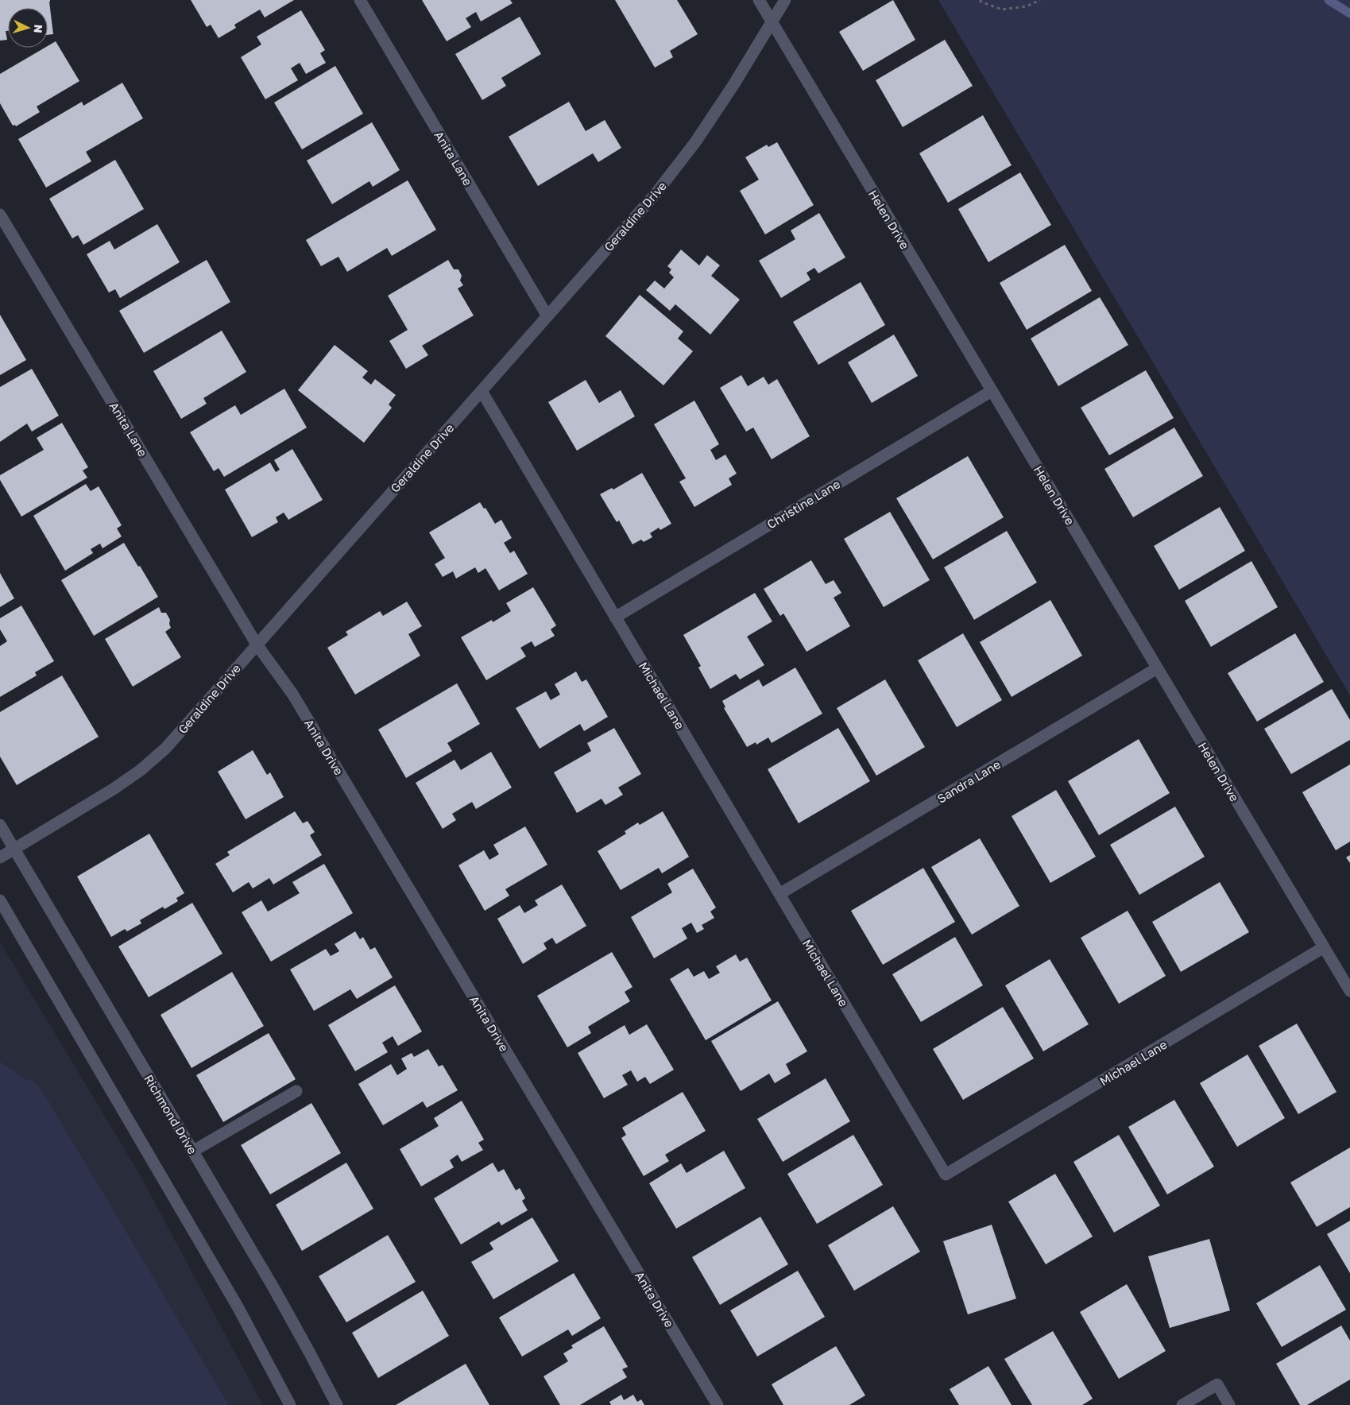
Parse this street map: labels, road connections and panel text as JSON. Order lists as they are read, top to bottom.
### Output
{
  "streets": {
    "street": [
      "Anita Lane",
      "Geraldine Drive",
      "Helen Drive",
      "Christine Lane",
      "Michael Lane",
      "Anita Drive",
      "Sandra Lane",
      "Richmond Drive"
    ]
  },
  "crossings": [
    ["Anita Lane", "Geraldine Drive"],
    ["Anita Lane", "Anita Drive"],
    ["Geraldine Drive", "Helen Drive"],
    ["Geraldine Drive", "Michael Lane"],
    ["Geraldine Drive", "Anita Drive"],
    ["Geraldine Drive", "Richmond Drive"],
    ["Helen Drive", "Christine Lane"],
    ["Helen Drive", "Michael Lane"],
    ["Helen Drive", "Sandra Lane"],
    ["Christine Lane", "Michael Lane"],
    ["Michael Lane", "Sandra Lane"]
  ],
  "north": "right"
}
